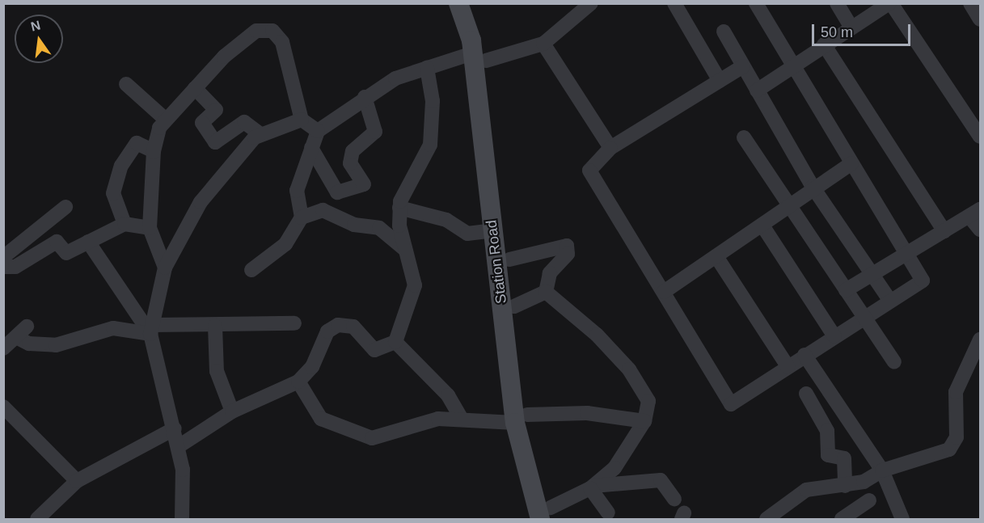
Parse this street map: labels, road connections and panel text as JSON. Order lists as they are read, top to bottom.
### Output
{
  "streets": {
    "street": ["Station Road"]
  },
  "scale_bar": "50 m",
  "north": "top"
}
